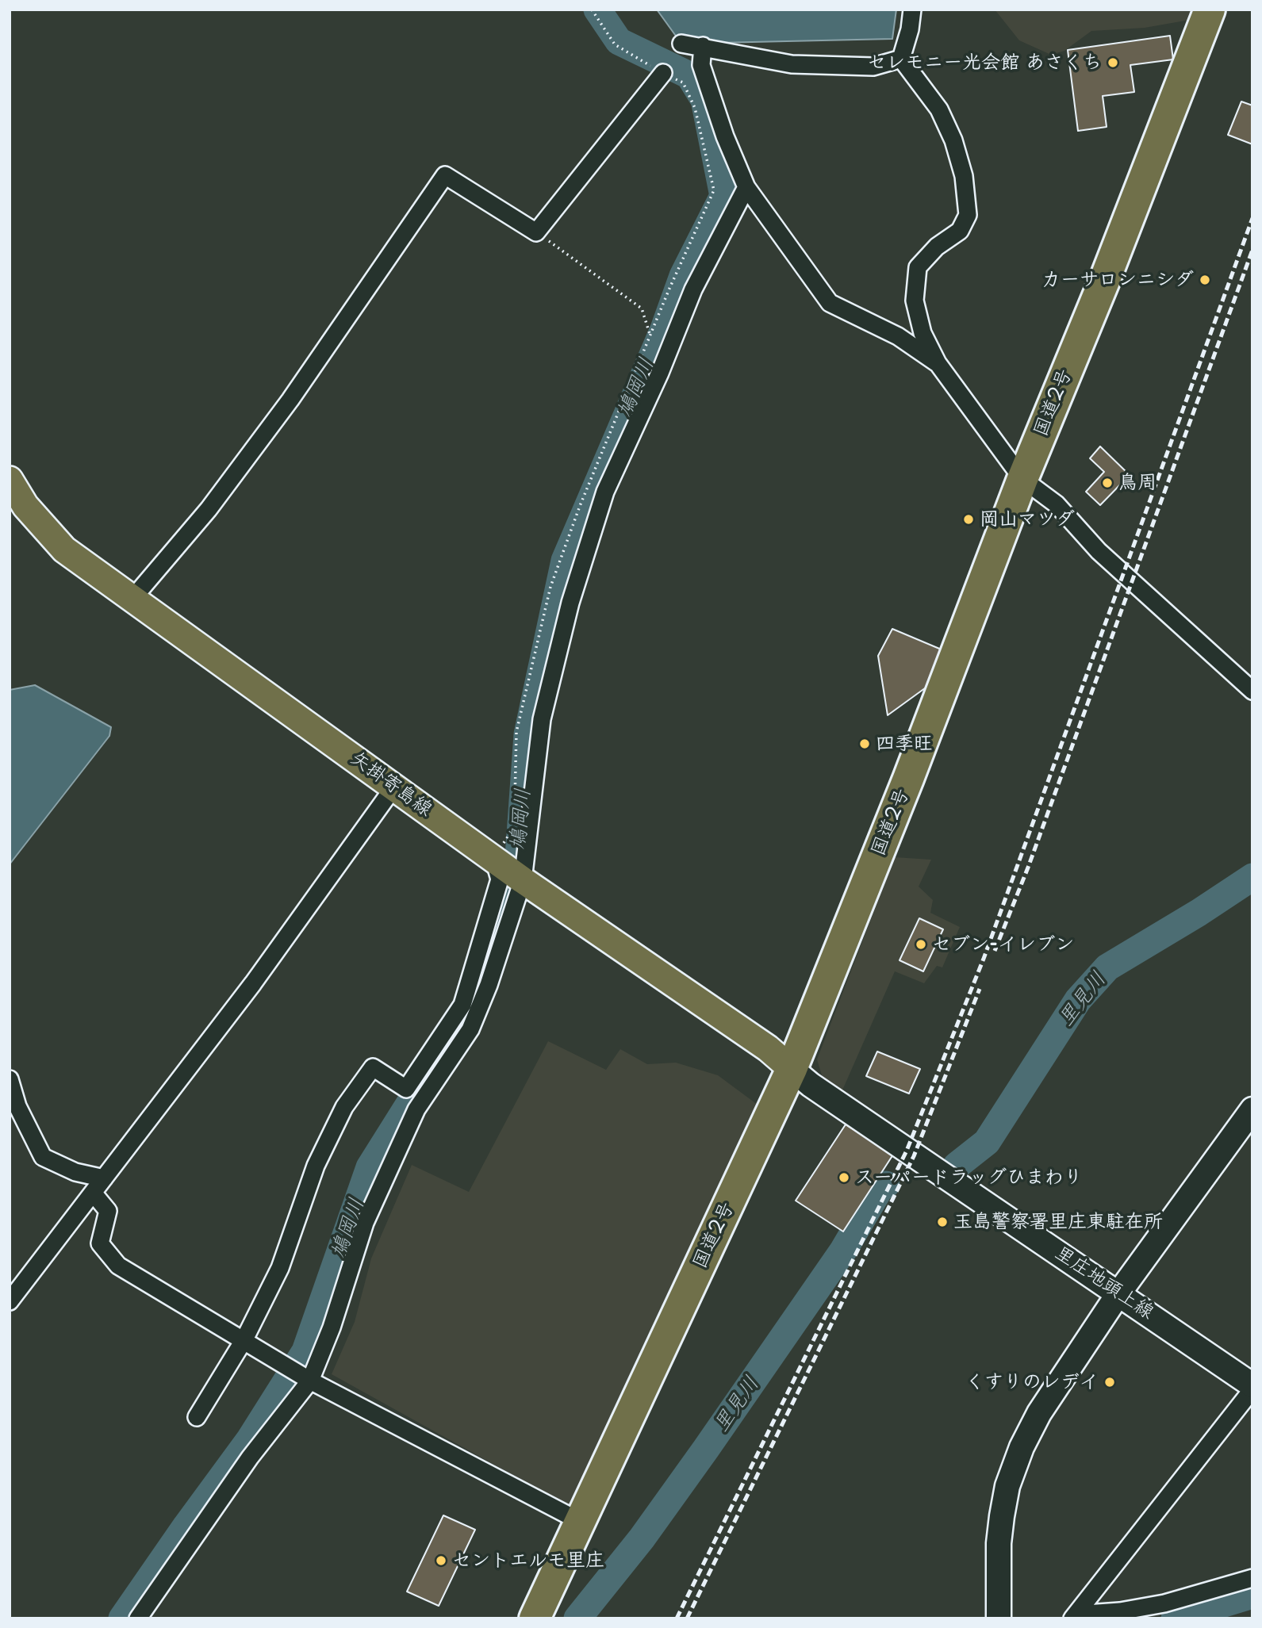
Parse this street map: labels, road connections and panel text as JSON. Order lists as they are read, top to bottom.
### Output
{
  "streets": {
    "highway": ["国道2号"],
    "main road": ["矢掛寄島線"],
    "street": ["里庄地頭上線"]
  },
  "crossings": [
    ["国道2号", "矢掛寄島線"],
    ["国道2号", "里庄地頭上線"],
    ["矢掛寄島線", "里庄地頭上線"]
  ],
  "water": ["鳩岡川", "里見川"],
  "places": [
    "セレモニー光会館 あさくち",
    "カーサロンニシダ",
    "鳥周",
    "岡山マツダ",
    "四季旺",
    "セブン-イレブン",
    "スーパードラッグひまわり",
    "玉島警察署里庄東駐在所",
    "くすりのレデイ",
    "セントエルモ里庄"
  ]
}
